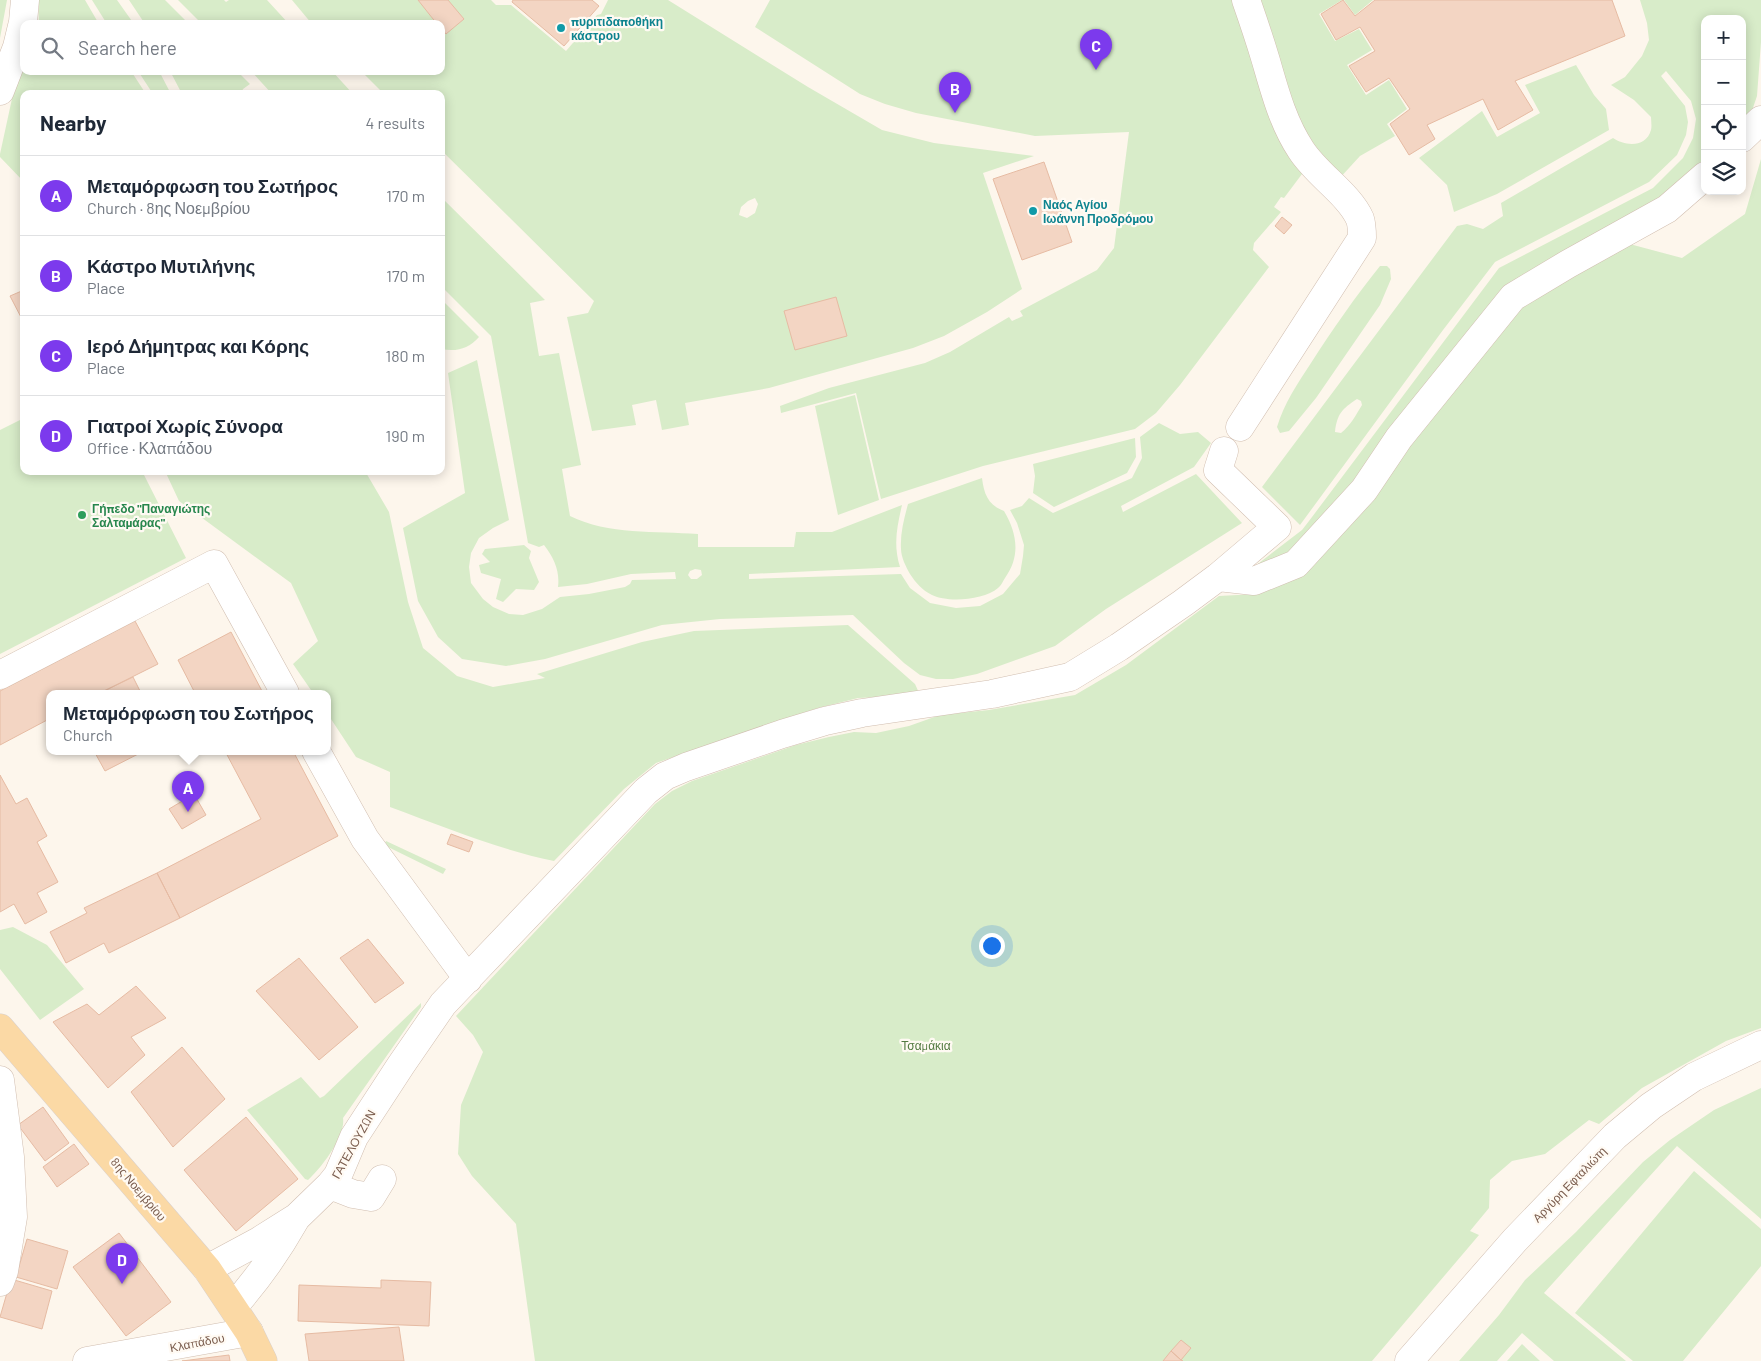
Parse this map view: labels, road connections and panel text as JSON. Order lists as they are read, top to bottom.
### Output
{
  "streets": {
    "main road": ["8ης Νοεμβρίου"],
    "street": ["ΓΑΤΕΛΟΥΖΩΝ", "Αργύρη Εφταλιώτη", "Κλαπάδου"]
  },
  "crossings": [
    ["ΓΑΤΕΛΟΥΖΩΝ", "8ης Νοεμβρίου"],
    ["8ης Νοεμβρίου", "Κλαπάδου"]
  ],
  "parks": ["Τσαμάκια"],
  "places": ["πυριτιδαποθήκη κάστρου", "Ναός Αγίου Ιωάννη Προδρόμου", "Γήπεδο \"Παναγιώτης Σαλταμάρας\""],
  "page": {
    "map_buttons": ["+", "−"],
    "search": "Search here",
    "pins": [
      "C",
      "B",
      "A",
      "D"
    ],
    "heading": ["Nearby", "4 results"],
    "list": [
      {
        "mark": "A",
        "name": "Μεταμόρφωση του Σωτήρος",
        "note": "Church · 8ης Νοεμβρίου",
        "value": "170 m"
      },
      {
        "mark": "B",
        "name": "Κάστρο Μυτιλήνης",
        "note": "Place",
        "value": "170 m"
      },
      {
        "mark": "C",
        "name": "Ιερό Δήμητρας και Κόρης",
        "note": "Place",
        "value": "180 m"
      },
      {
        "mark": "D",
        "name": "Γιατροί Χωρίς Σύνορα",
        "note": "Office · Κλαπάδου",
        "value": "190 m"
      }
    ],
    "popup": ["Μεταμόρφωση του Σωτήρος", "Church"]
  }
}
